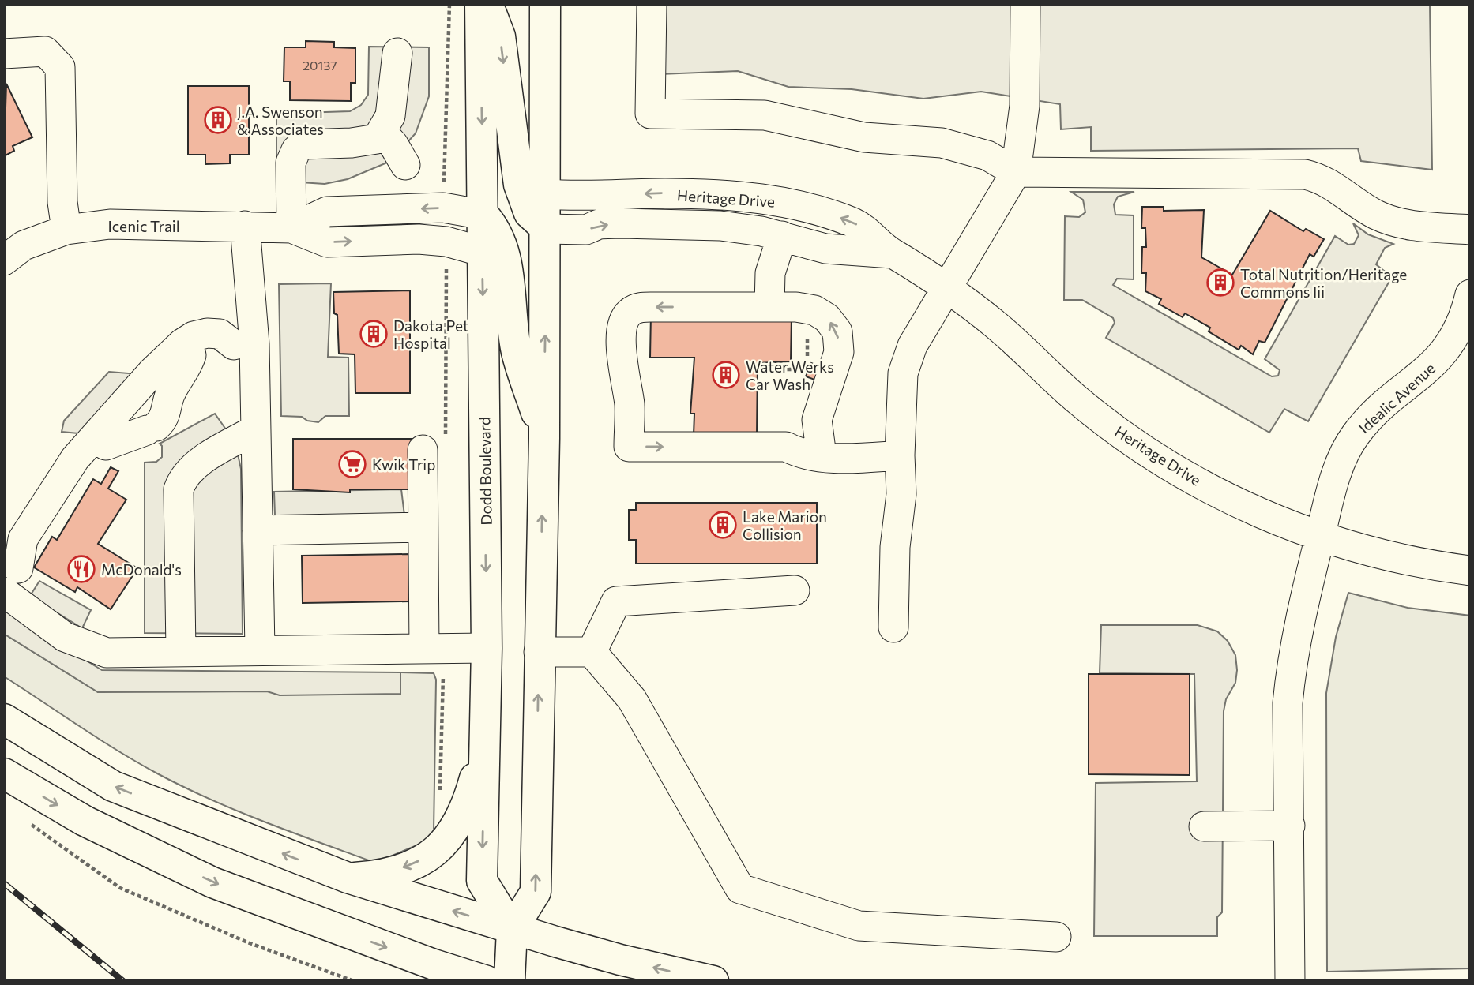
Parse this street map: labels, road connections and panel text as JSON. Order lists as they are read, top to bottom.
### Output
{
  "streets": {
    "main road": ["Dodd Boulevard"],
    "street": ["Heritage Drive", "Icenic Trail", "Idealic Avenue"]
  },
  "crossings": [
    ["Heritage Drive", "Idealic Avenue"],
    ["Icenic Trail", "Dodd Boulevard"]
  ],
  "places": {
    "building": [
      "J.A. Swenson & Associates",
      "Total Nutrition/Heritage Commons Iii",
      "Dakota Pet Hospital",
      "Water Werks Car Wash",
      "Lake Marion Collision"
    ],
    "supermarket": ["Kwik Trip"],
    "restaurant": ["McDonald's"]
  },
  "house_numbers": ["20137"]
}
